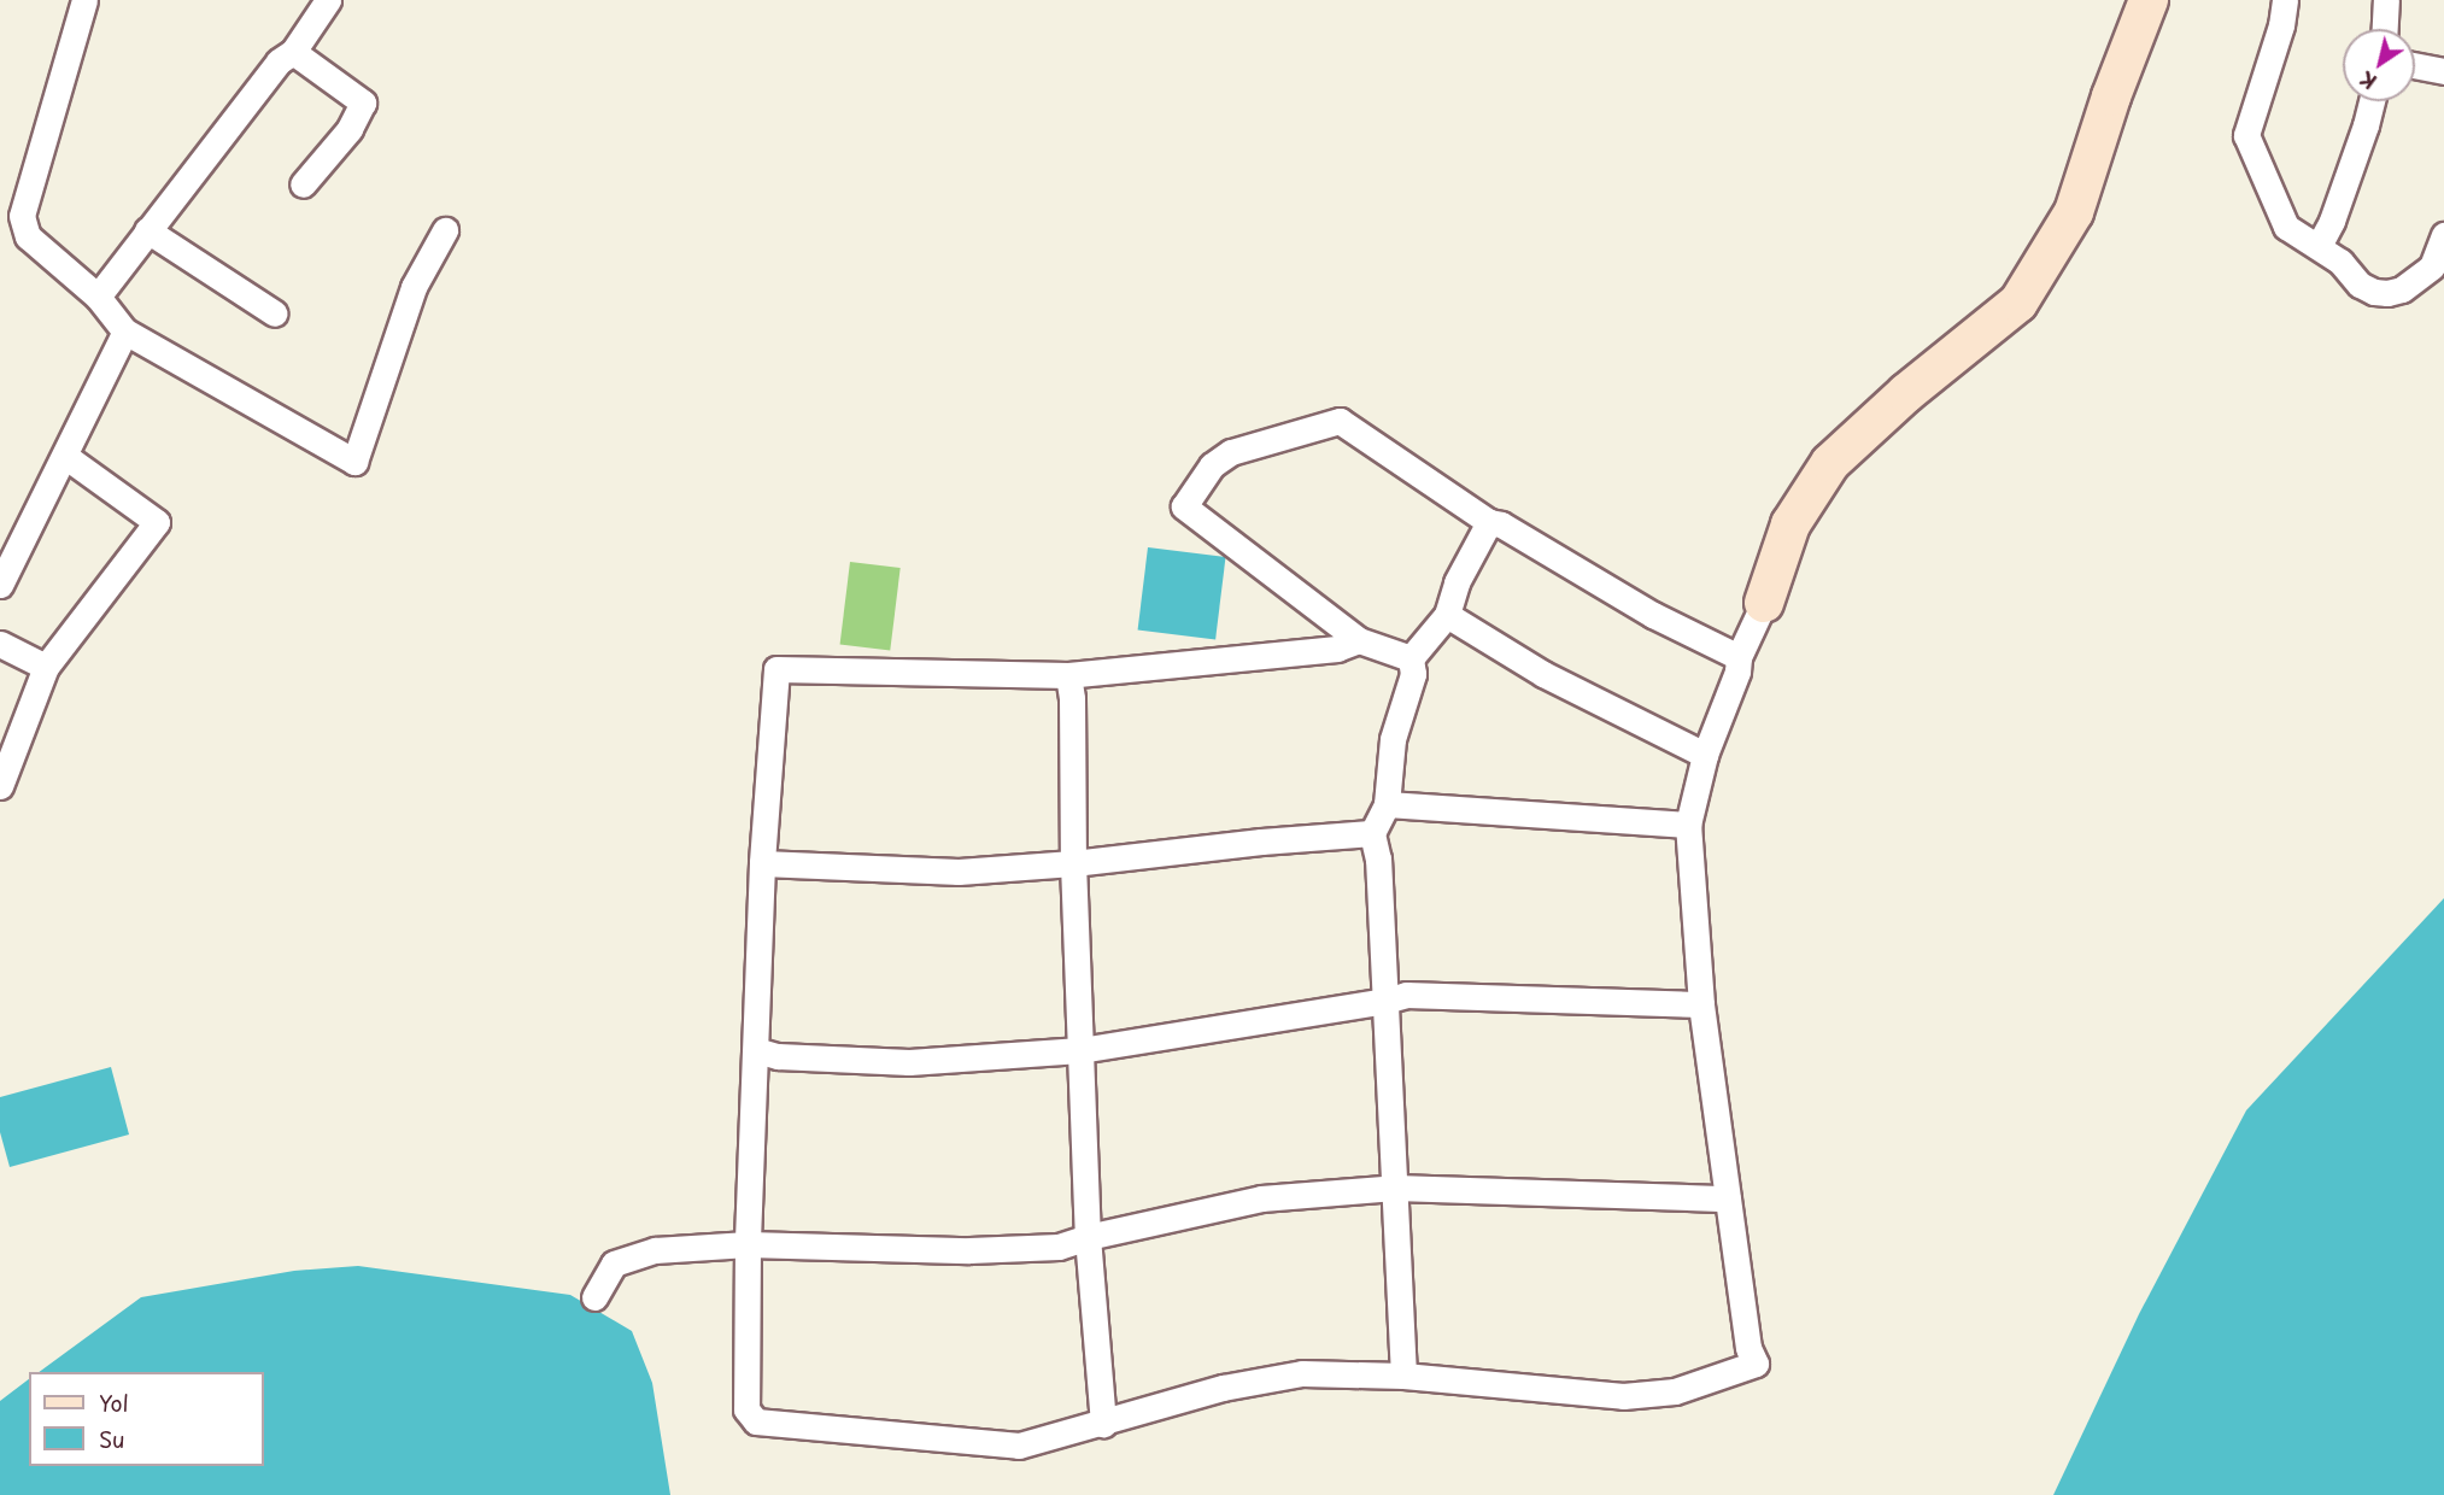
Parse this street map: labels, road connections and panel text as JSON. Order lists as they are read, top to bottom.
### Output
{
  "legend": ["Yol", "Su"],
  "north": "bottom left"
}
